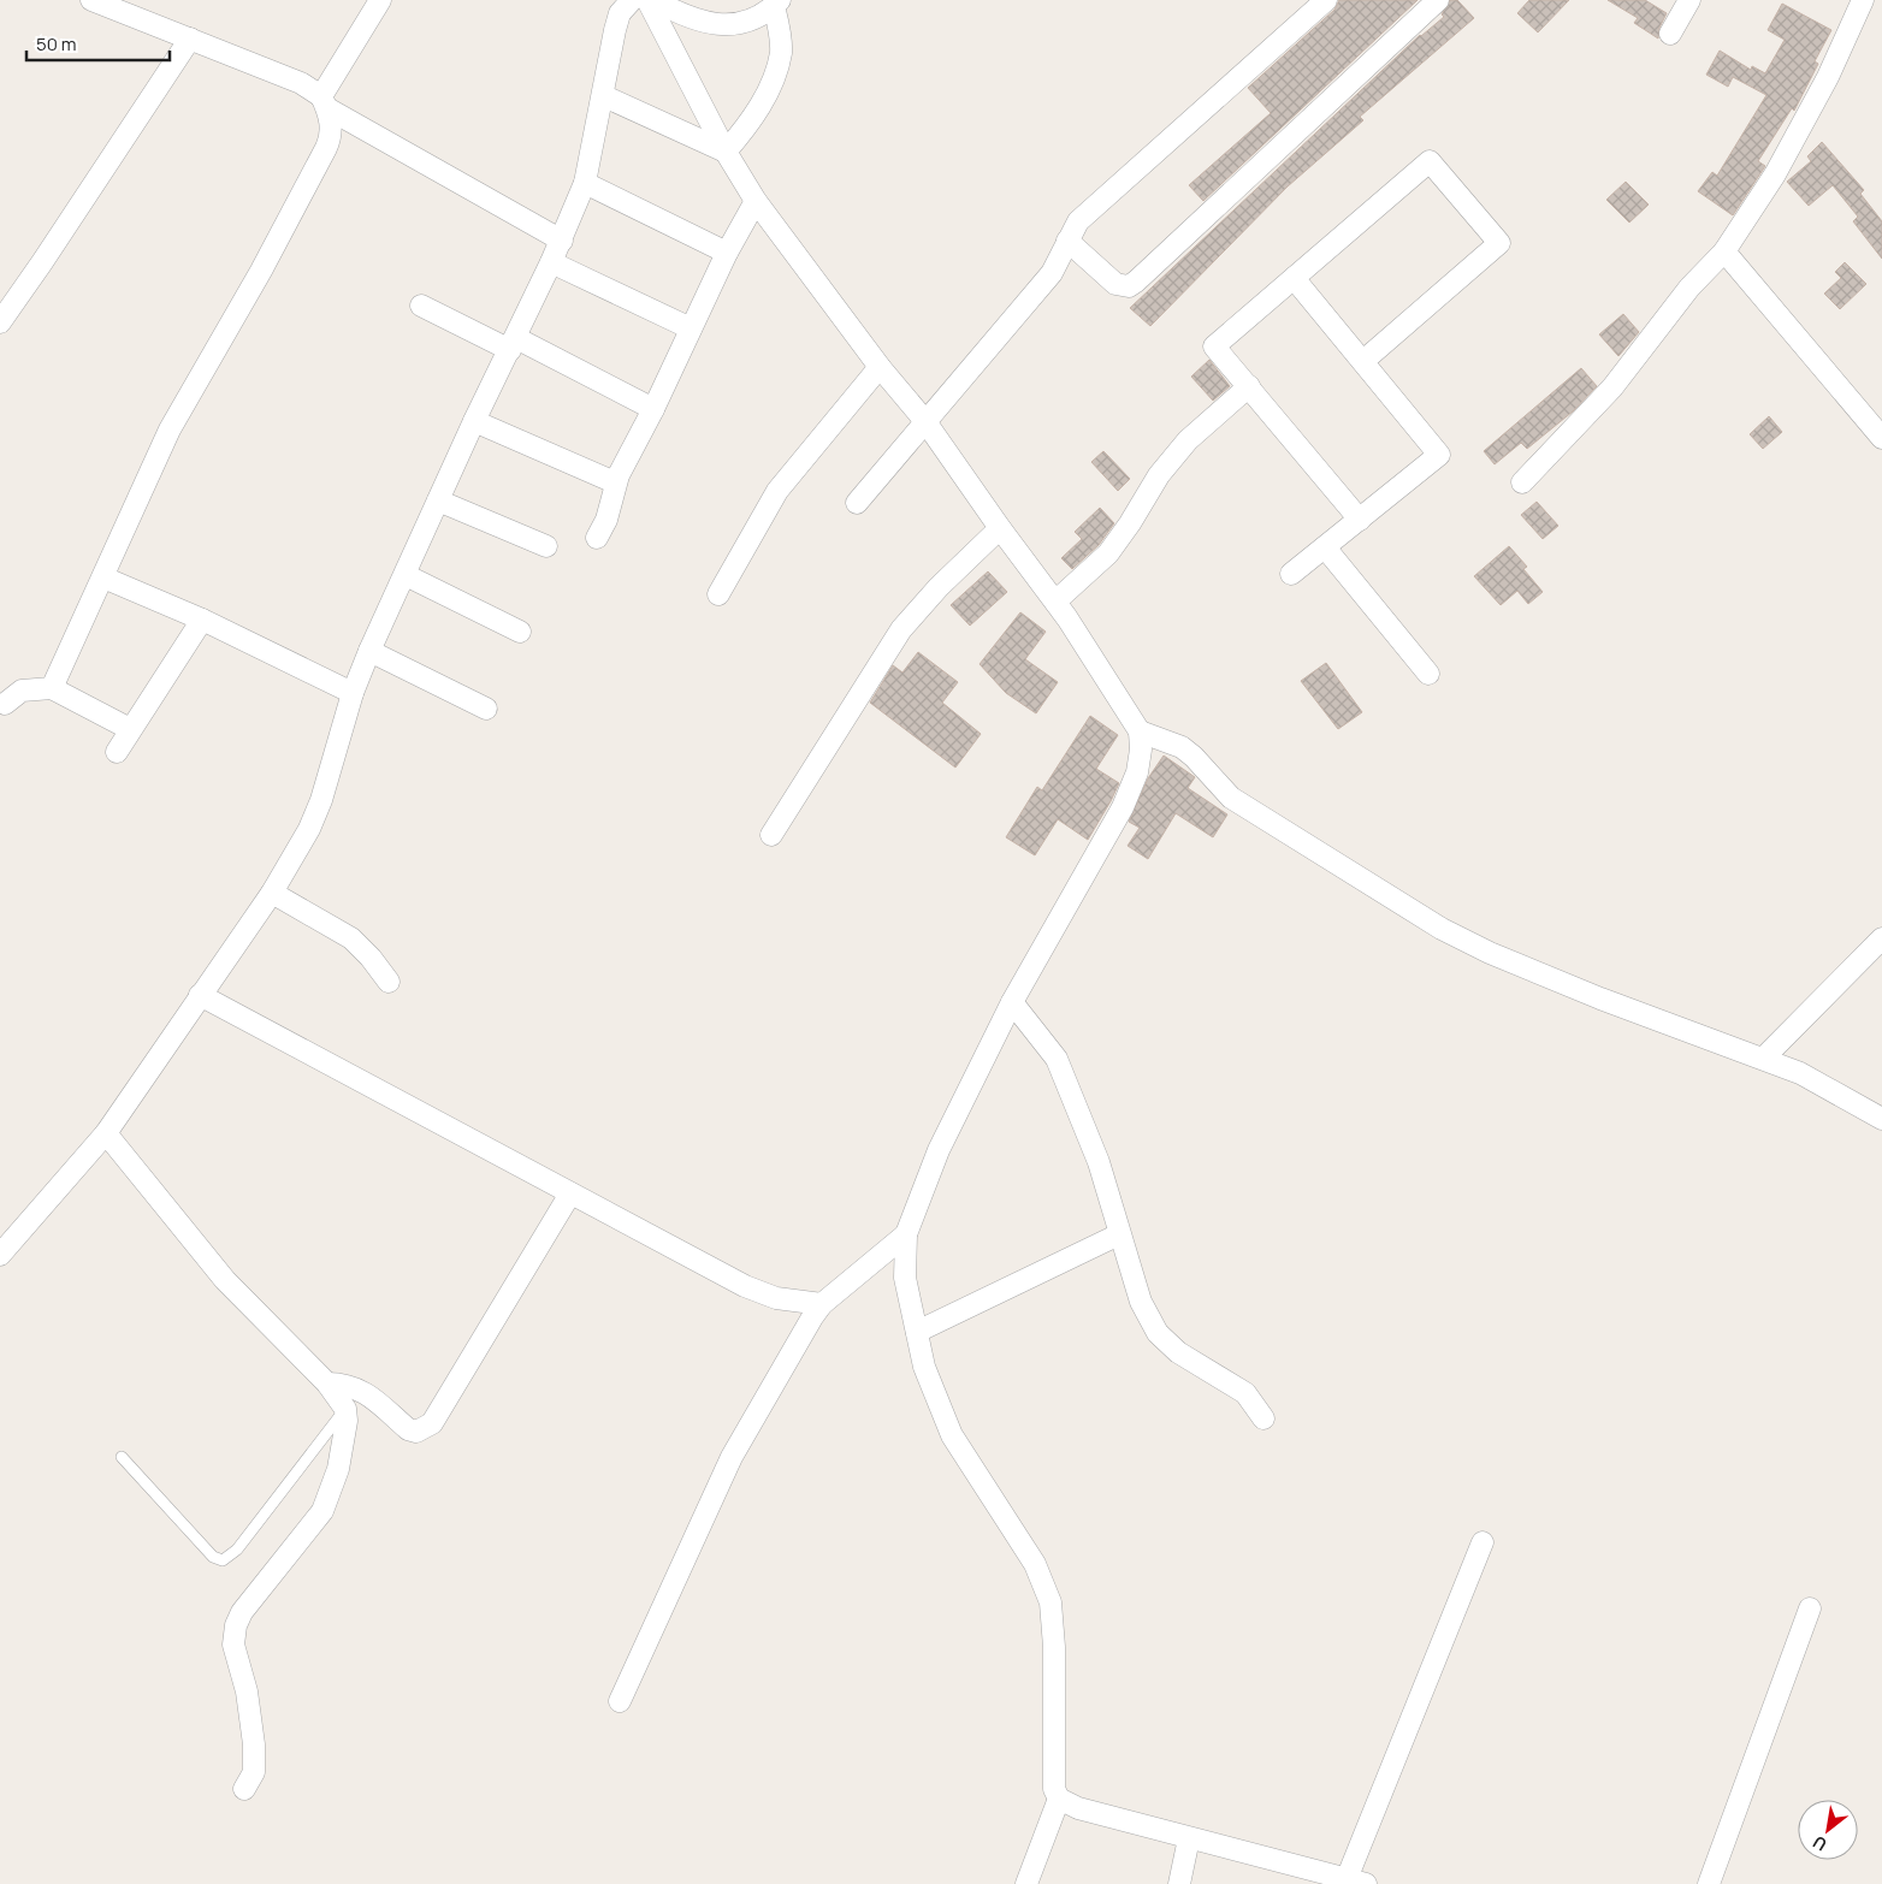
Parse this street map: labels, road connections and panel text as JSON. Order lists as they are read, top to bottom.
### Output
{
  "scale_bar": "50 m",
  "north": "bottom left"
}
